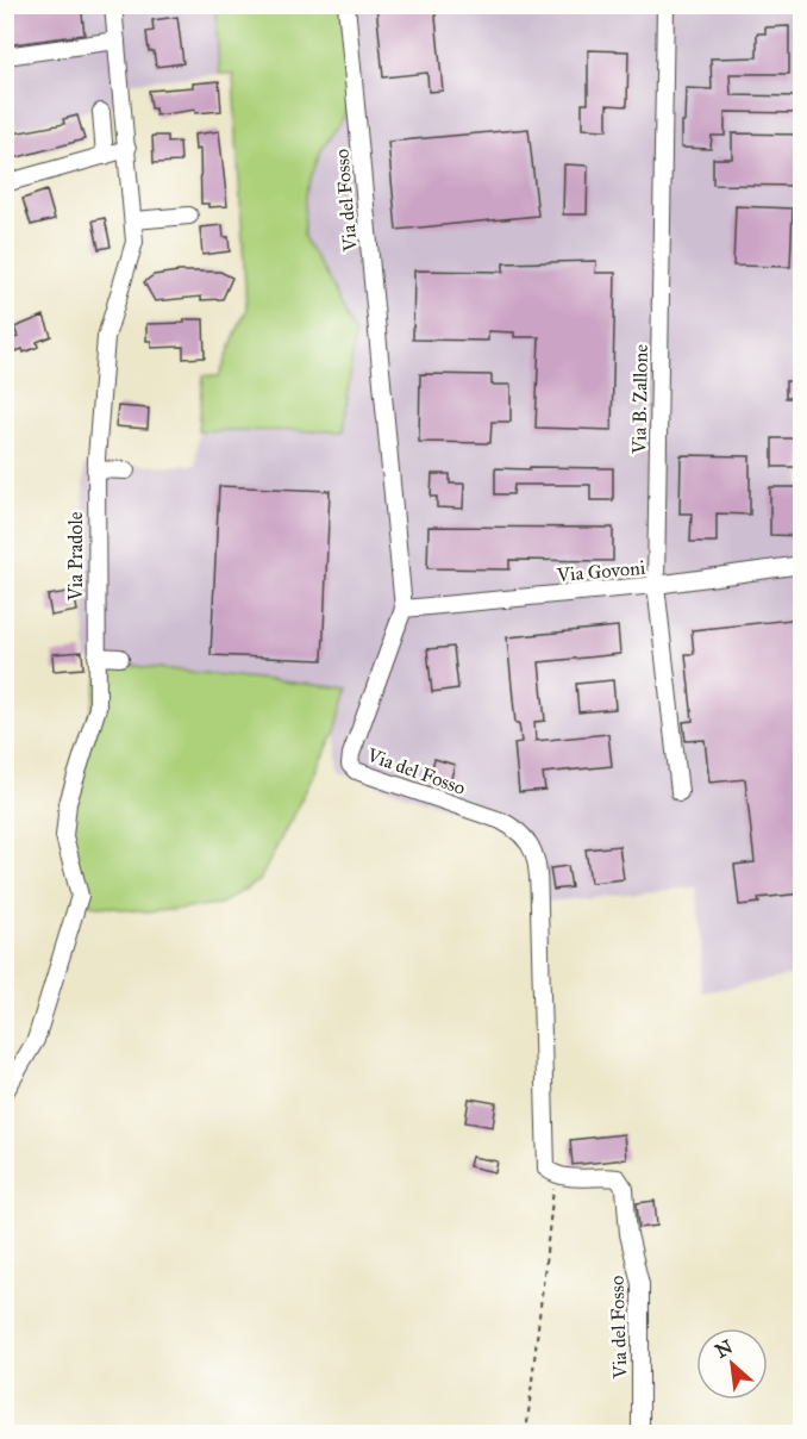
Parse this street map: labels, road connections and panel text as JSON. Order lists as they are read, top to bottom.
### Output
{
  "streets": {
    "street": [
      "Via del Fosso",
      "Via B. Zallone",
      "Via Pradole",
      "Via Govoni"
    ]
  },
  "crossings": [
    ["Via del Fosso", "Via Govoni"],
    ["Via B. Zallone", "Via Govoni"]
  ],
  "north": "top left"
}
